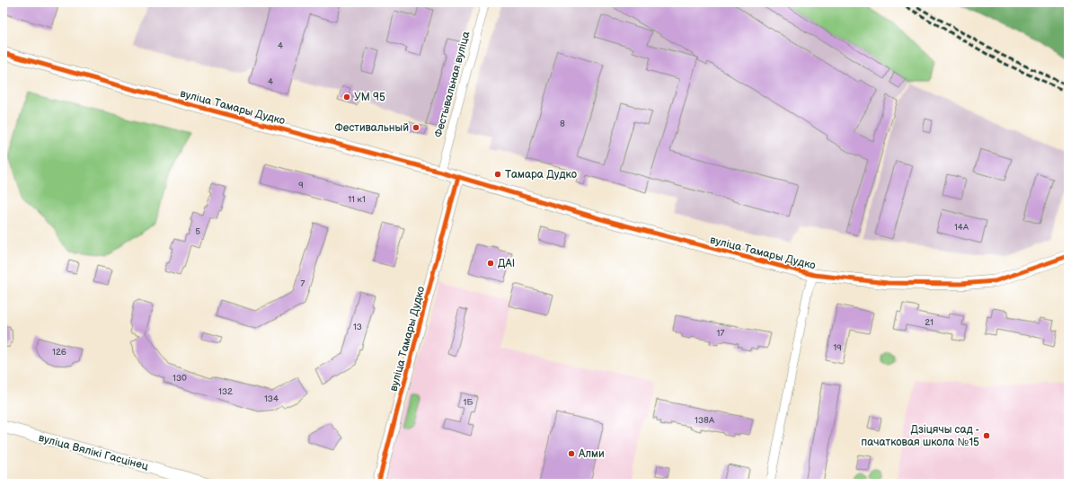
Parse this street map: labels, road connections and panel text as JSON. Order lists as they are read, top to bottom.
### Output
{
  "streets": {
    "street": ["Фестывальная вуліца", "вуліца Тамары Дудко", "вуліца Вялікі Гасцінец"]
  },
  "crossings": [
    ["Фестывальная вуліца", "вуліца Тамары Дудко"]
  ],
  "places": [
    "УМ 95",
    "Фестивальный",
    "Тамара Дудко",
    "ДАІ",
    "Дзіцячы сад - пачатковая школа №15",
    "Алми"
  ],
  "house_numbers": [
    "4",
    "4",
    "8",
    "9",
    "11 к1",
    "14А",
    "5",
    "7",
    "21",
    "13",
    "17",
    "19",
    "126",
    "130",
    "132",
    "134",
    "1Б",
    "138А"
  ]
}
